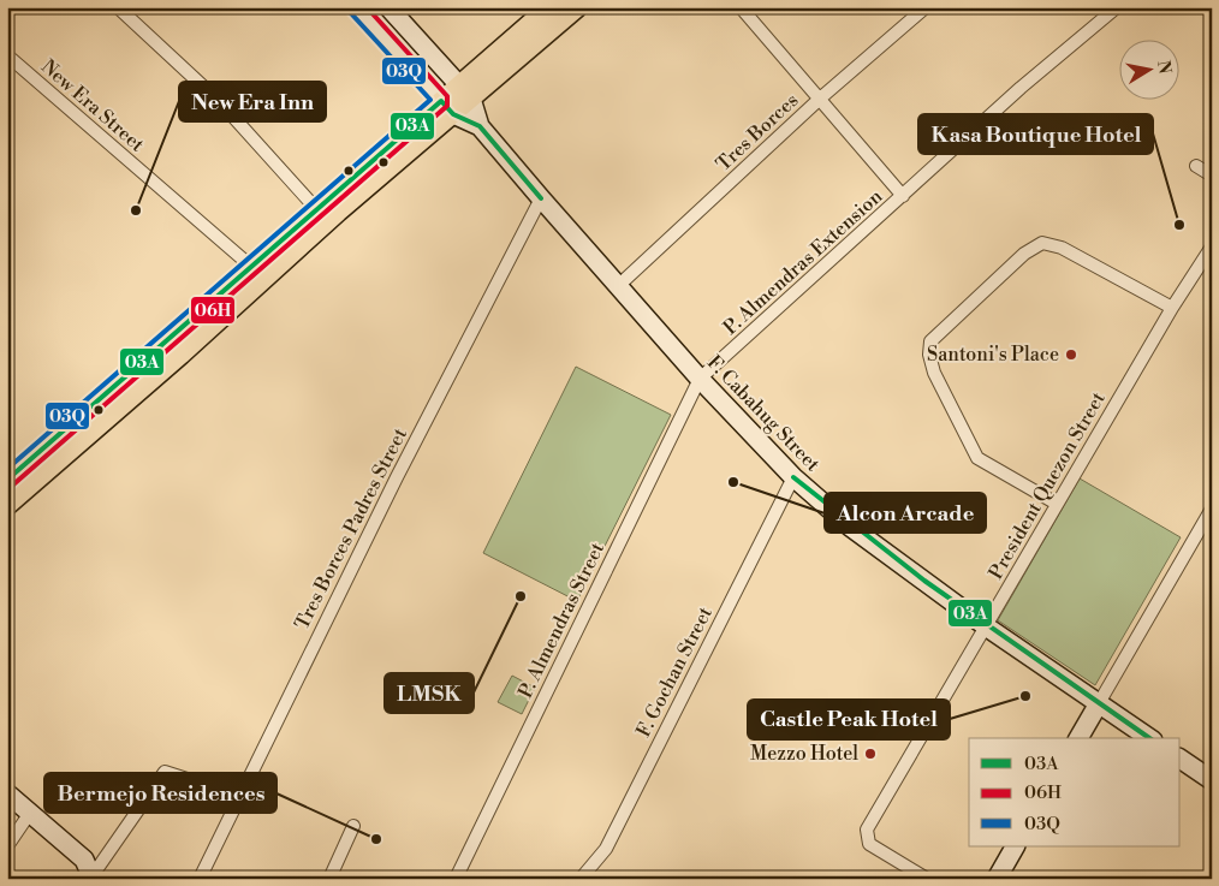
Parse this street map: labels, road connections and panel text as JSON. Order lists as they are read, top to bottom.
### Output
{
  "streets": {
    "main road": ["F. Cabahug Street"],
    "street": [
      "New Era Street",
      "Tres Borces",
      "P. Almendras Extension",
      "President Quezon Street",
      "Tres Borces Padres Street",
      "P. Almendras Street",
      "F. Gochan Street"
    ]
  },
  "crossings": [
    ["Tres Borces", "P. Almendras Extension"],
    ["Tres Borces", "F. Cabahug Street"],
    ["P. Almendras Extension", "F. Cabahug Street"],
    ["P. Almendras Extension", "P. Almendras Street"],
    ["F. Cabahug Street", "President Quezon Street"],
    ["F. Cabahug Street", "Tres Borces Padres Street"],
    ["F. Cabahug Street", "P. Almendras Street"],
    ["F. Cabahug Street", "F. Gochan Street"]
  ],
  "places": [
    "New Era Inn",
    "Kasa Boutique Hotel",
    "Santoni's Place",
    "Alcon Arcade",
    "LMSK",
    "Castle Peak Hotel",
    "Mezzo Hotel",
    "Bermejo Residences"
  ],
  "lines": ["transit line 06H", "transit line 03Q", "transit line 03A"],
  "legend": ["03A", "06H", "03Q"],
  "north": "right"
}
